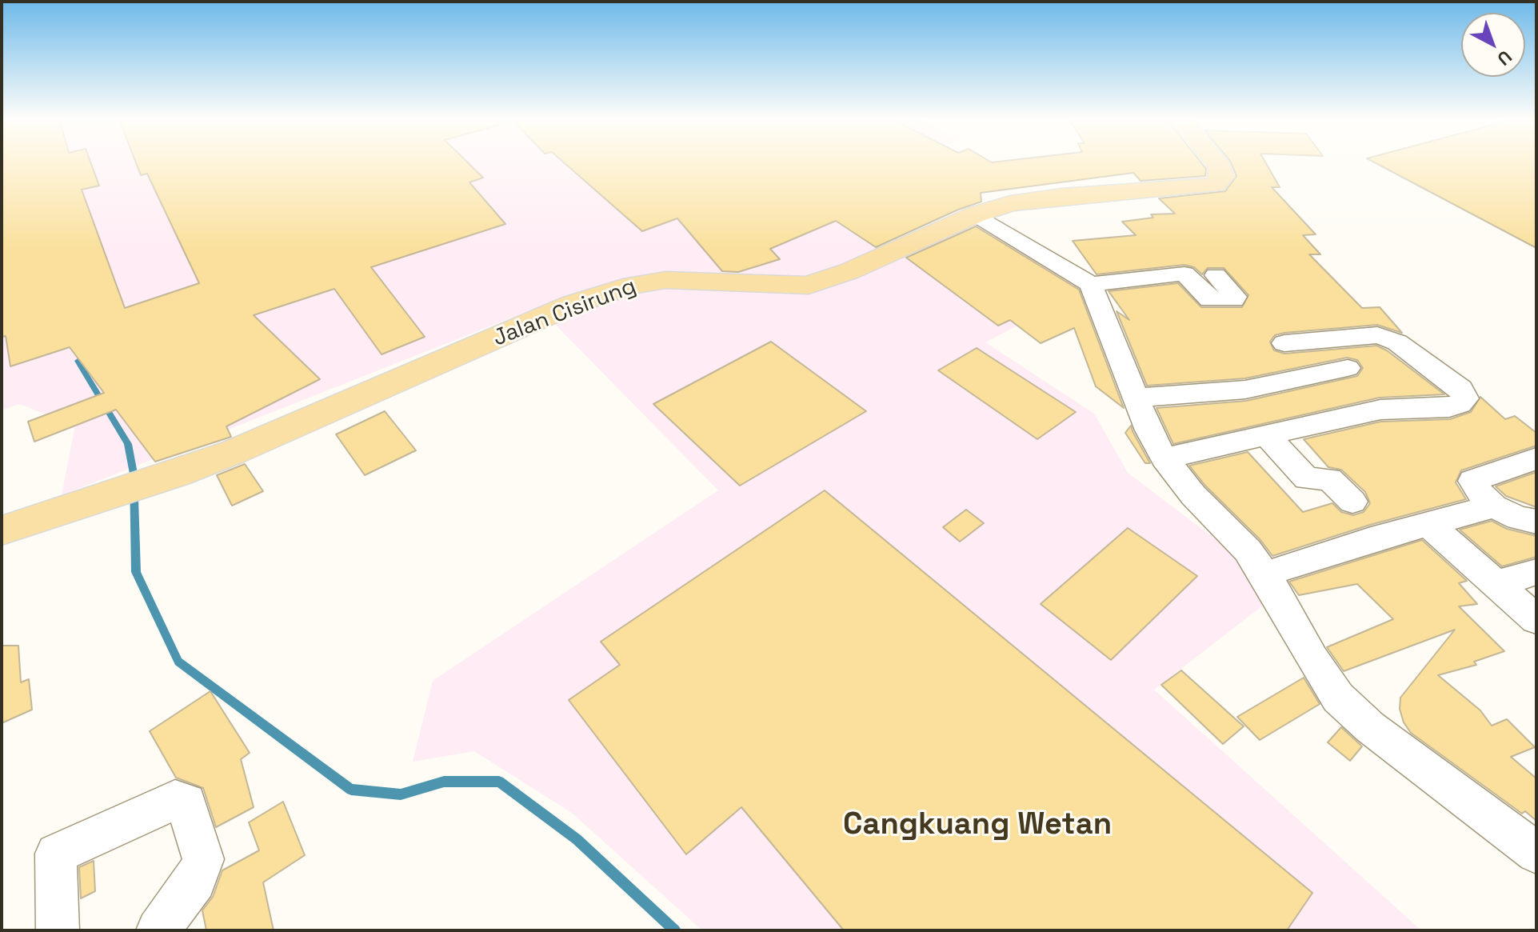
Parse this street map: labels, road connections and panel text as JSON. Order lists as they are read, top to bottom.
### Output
{
  "streets": {
    "main road": ["Jalan Cisirung"]
  },
  "districts": ["Cangkuang Wetan"],
  "north": "bottom right"
}
